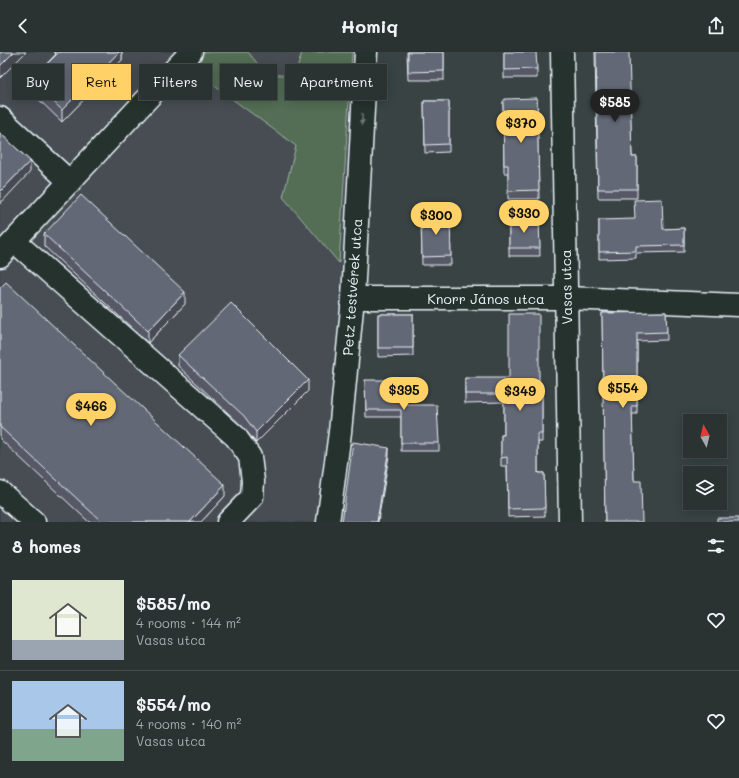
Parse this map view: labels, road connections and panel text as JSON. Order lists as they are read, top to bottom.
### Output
{
  "streets": {
    "street": ["Petz testvérek utca", "Vasas utca", "Knorr János utca"]
  },
  "crossings": [
    ["Petz testvérek utca", "Knorr János utca"],
    ["Vasas utca", "Knorr János utca"]
  ],
  "one_way": ["Petz testvérek utca"],
  "north": "top",
  "page": {
    "header": "Homiq",
    "chip": [
      "Buy",
      "Rent",
      "Filters",
      "New",
      "Apartment"
    ],
    "price": [
      "$585",
      "$370",
      "$330",
      "$300",
      "$554",
      "$395",
      "$349",
      "$466"
    ],
    "heading": "8 homes",
    "list": [
      {
        "name": "$585/mo",
        "note": "4 rooms · 144 m² · Vasas utca"
      },
      {
        "name": "$554/mo",
        "note": "4 rooms · 140 m² · Vasas utca"
      }
    ]
  }
}
